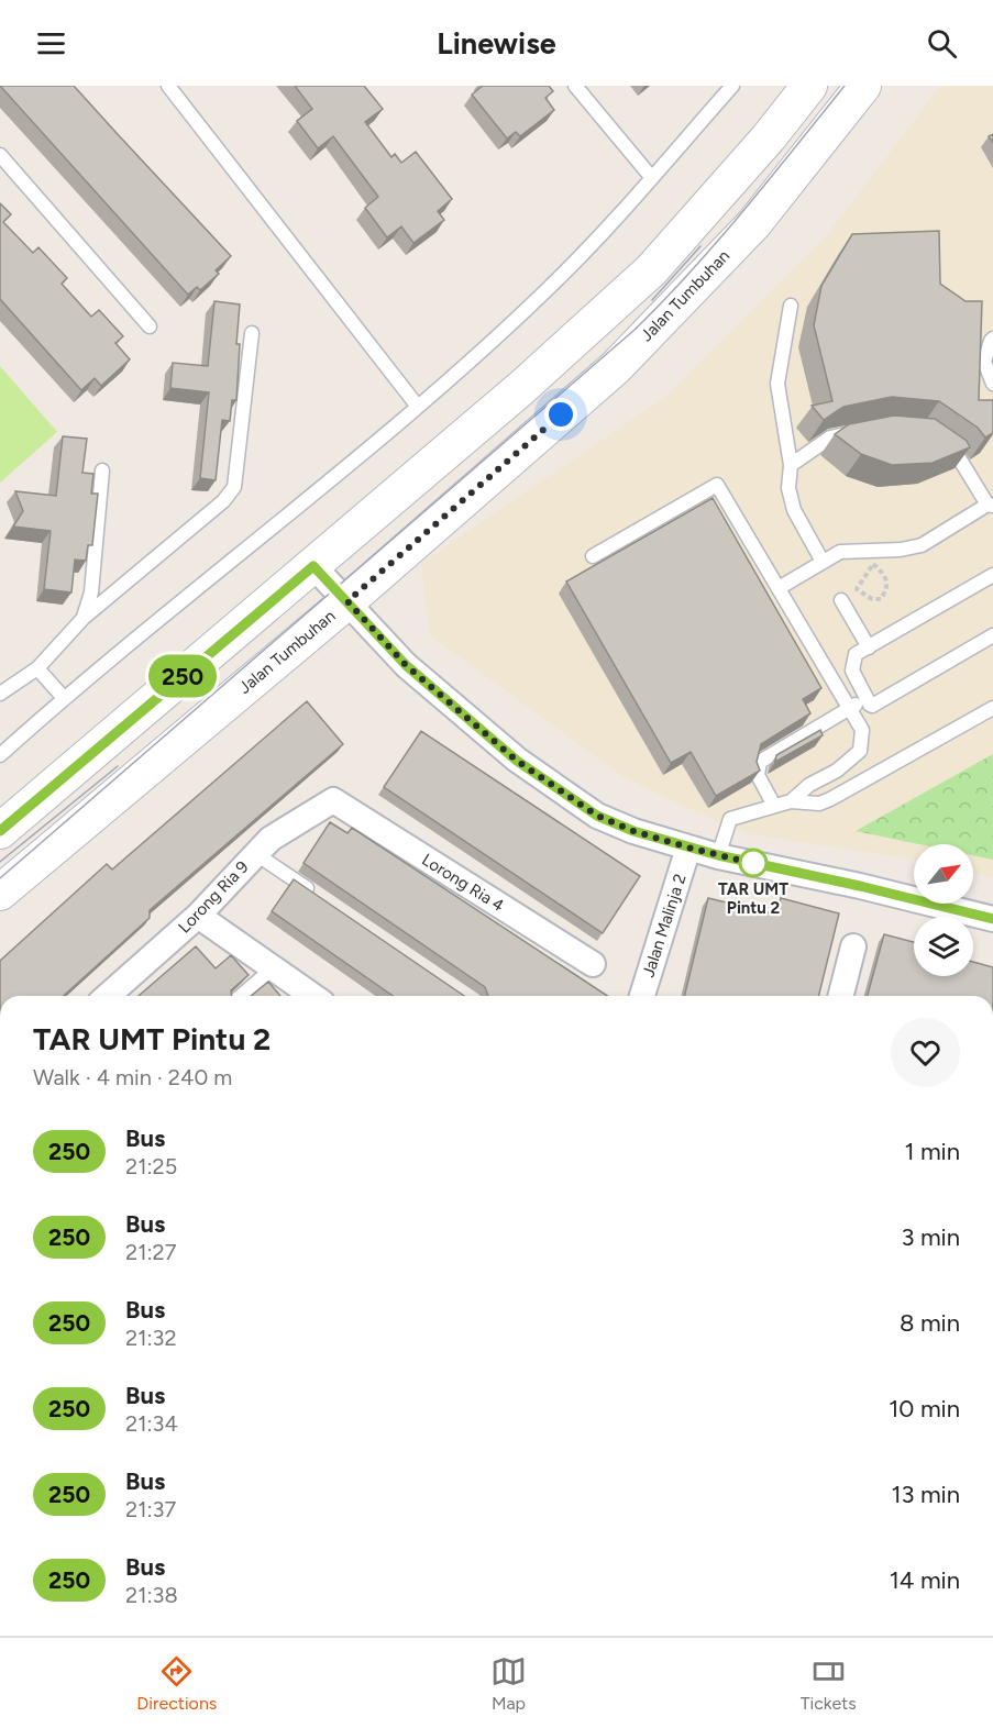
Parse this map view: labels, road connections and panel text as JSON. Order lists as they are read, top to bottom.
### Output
{
  "streets": {
    "main road": ["Jalan Tumbuhan"],
    "street": ["Lorong Ria 4", "Lorong Ria 9", "Jalan Malinja 2"]
  },
  "crossings": [
    ["Lorong Ria 4", "Lorong Ria 9"]
  ],
  "places": ["TAR UMT Pintu 2"],
  "lines": ["bus line 250"],
  "north": "top right",
  "page": {
    "header": "Linewise",
    "on_map": "250",
    "heading": ["TAR UMT Pintu 2", "Walk · 4 min · 240 m"],
    "list": [
      {
        "mark": "250",
        "name": "Bus",
        "note": "21:25",
        "value": "1 min"
      },
      {
        "mark": "250",
        "name": "Bus",
        "note": "21:27",
        "value": "3 min"
      },
      {
        "mark": "250",
        "name": "Bus",
        "note": "21:32",
        "value": "8 min"
      },
      {
        "mark": "250",
        "name": "Bus",
        "note": "21:34",
        "value": "10 min"
      },
      {
        "mark": "250",
        "name": "Bus",
        "note": "21:37",
        "value": "13 min"
      },
      {
        "mark": "250",
        "name": "Bus",
        "note": "21:38",
        "value": "14 min"
      }
    ],
    "tabs": ["Directions", "Map", "Tickets"]
  }
}
